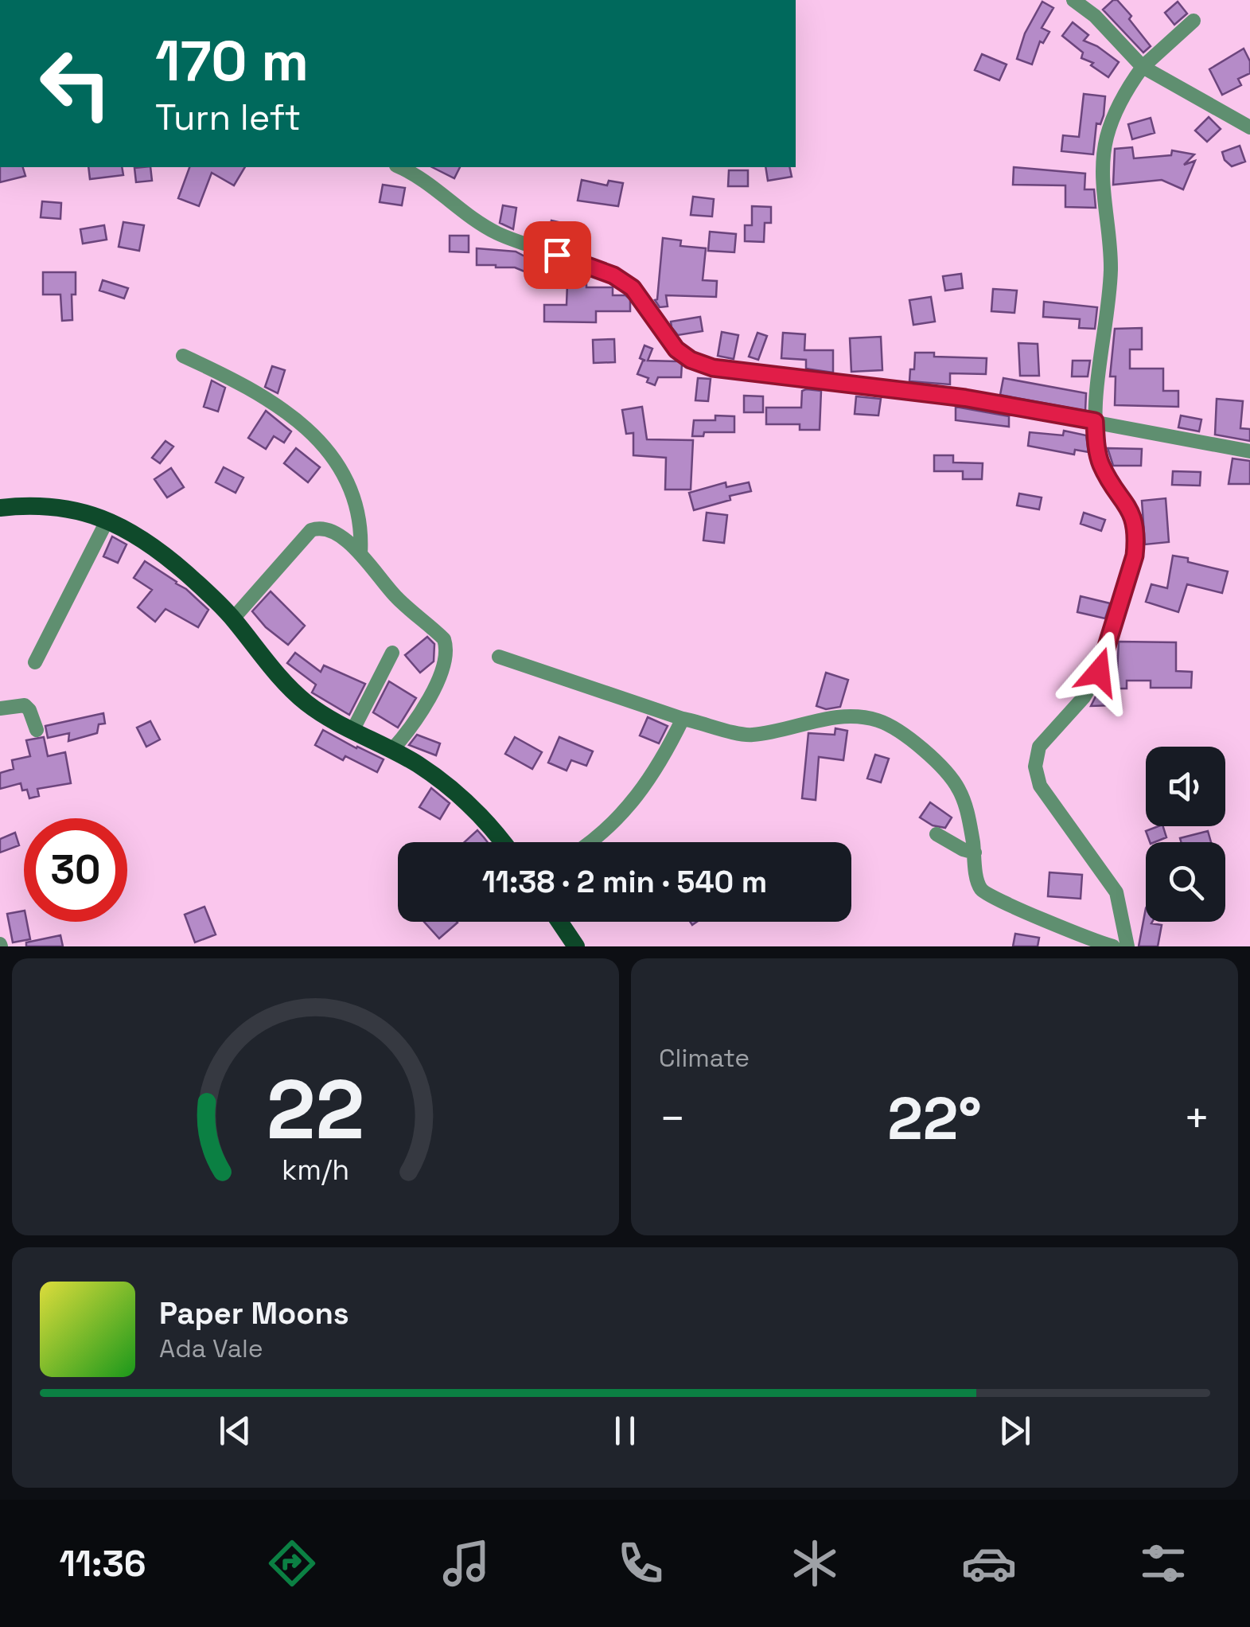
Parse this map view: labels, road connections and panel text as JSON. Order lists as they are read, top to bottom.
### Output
{
  "page": {
    "turn": ["170 m", "Turn left"],
    "limit": "30",
    "trip": "11:38 · 2 min · 540 m",
    "tile": "Climate",
    "heat": ["−", "22°", "+"],
    "song": ["Paper Moons", "Ada Vale"],
    "tabs": "11:36",
    "gauge": ["22", "km/h"]
  }
}
